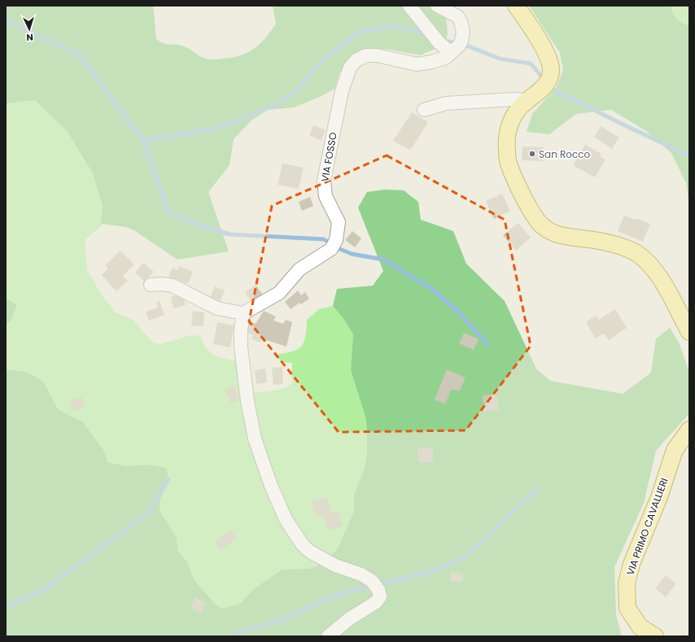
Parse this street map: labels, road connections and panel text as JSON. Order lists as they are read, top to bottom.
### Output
{
  "streets": {
    "main road": ["VIA PRIMO CAVALLIERI"],
    "street": ["VIA FOSSO"]
  },
  "places": ["San Rocco"],
  "north": "bottom"
}
